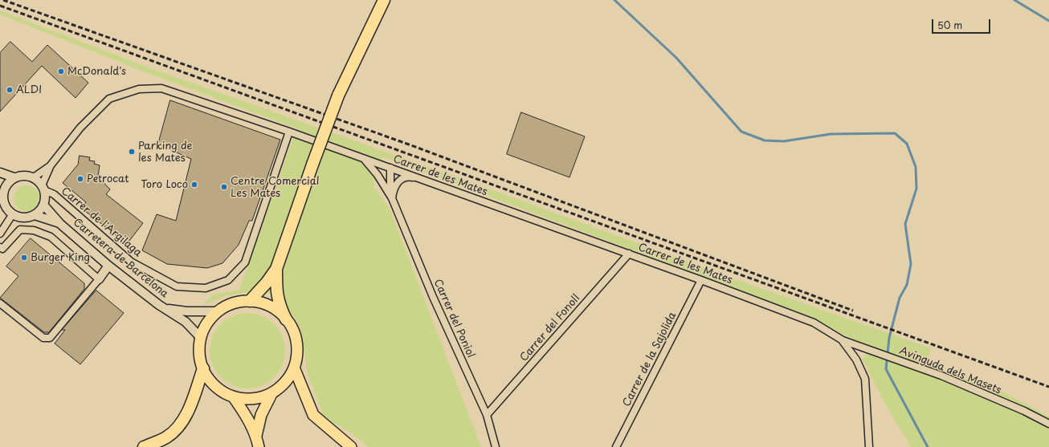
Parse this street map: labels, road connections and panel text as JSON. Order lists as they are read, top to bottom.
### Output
{
  "streets": {
    "street": [
      "Carrer de les Mates",
      "Carrer de l'Argilaga",
      "Carretera de Barcelona",
      "Carrer del Poniol",
      "Carrer del Fonoll",
      "Carrer de la Sajolida",
      "Avinguda dels Masets"
    ]
  },
  "crossings": [
    ["Carrer de les Mates", "Carrer de l'Argilaga"],
    ["Carrer de les Mates", "Carretera de Barcelona"],
    ["Carrer de les Mates", "Carrer del Poniol"],
    ["Carrer de les Mates", "Carrer del Fonoll"],
    ["Carrer de les Mates", "Carrer de la Sajolida"],
    ["Carrer de les Mates", "Avinguda dels Masets"],
    ["Carrer de l'Argilaga", "Carretera de Barcelona"],
    ["Carrer del Poniol", "Carrer del Fonoll"]
  ],
  "places": [
    "McDonald's",
    "ALDI",
    "Parking de les Mates",
    "Petrocat",
    "Toro Loco",
    "Centre Comercial Les Mates",
    "Burger King"
  ],
  "scale_bar": "50 m"
}
